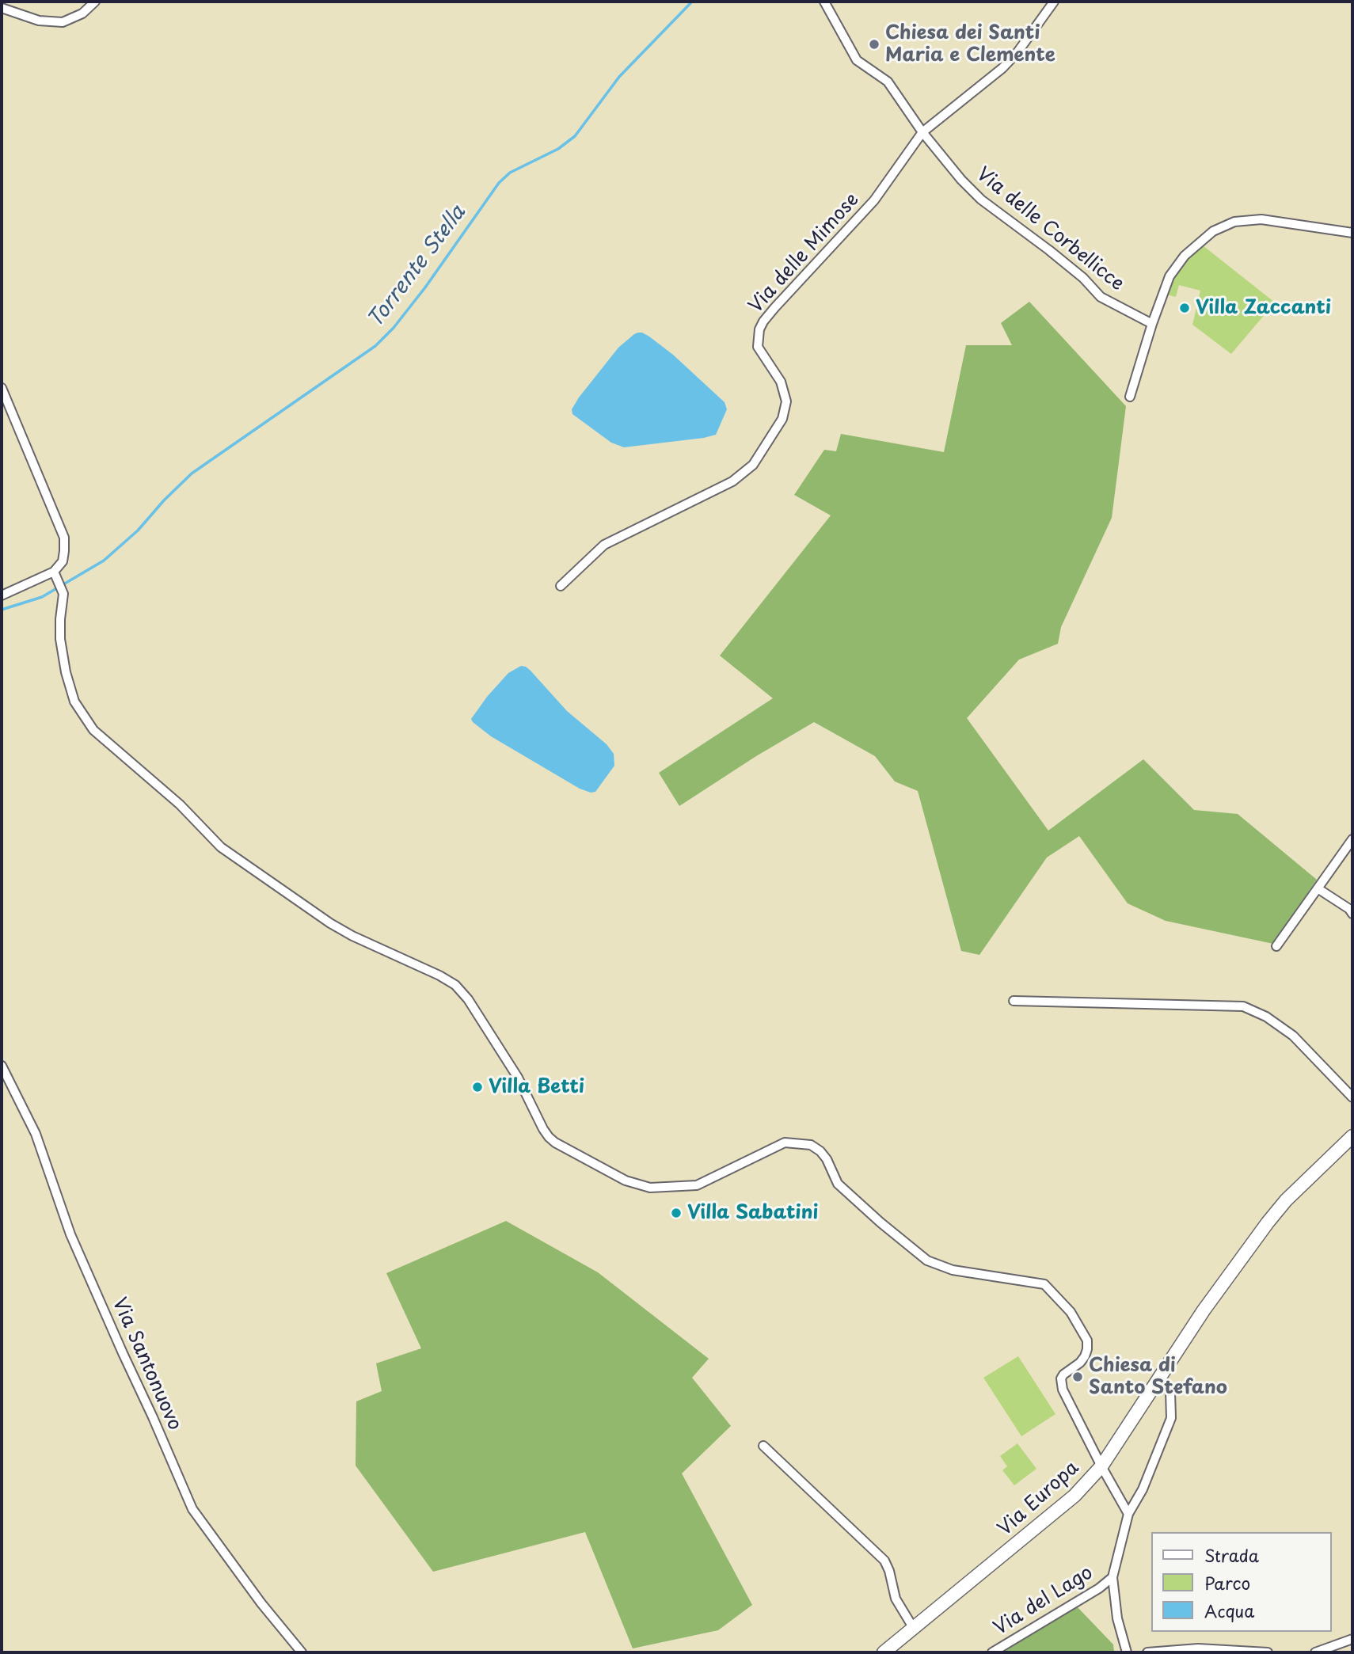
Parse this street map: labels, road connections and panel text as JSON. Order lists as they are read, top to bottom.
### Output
{
  "streets": {
    "main road": ["Via Europa"],
    "street": [
      "Via delle Corbellicce",
      "Via delle Mimose",
      "Via Santonuovo",
      "Via del Lago"
    ]
  },
  "crossings": [
    ["Via delle Corbellicce", "Via delle Mimose"]
  ],
  "water": ["Torrente Stella"],
  "places": [
    "Chiesa dei Santi Maria e Clemente",
    "Villa Zaccanti",
    "Villa Betti",
    "Villa Sabatini",
    "Chiesa di Santo Stefano"
  ],
  "legend": ["Strada", "Parco", "Acqua"]
}
